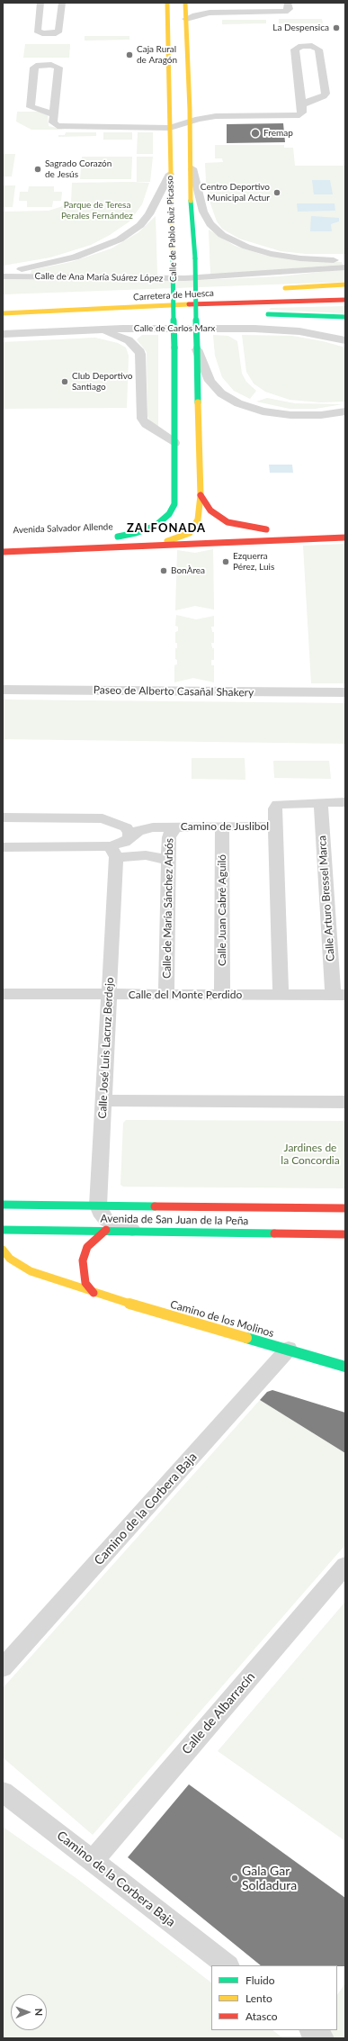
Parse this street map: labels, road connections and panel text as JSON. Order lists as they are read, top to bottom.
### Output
{
  "streets": {
    "main road": [
      "Calle de Pablo Ruiz Picasso",
      "Carretera de Huesca",
      "Avenida Salvador Allende",
      "Avenida de San Juan de la Peña",
      "Camino de los Molinos"
    ],
    "street": [
      "Calle de Ana María Suárez López",
      "Calle de Carlos Marx",
      "Paseo de Alberto Casañal Shakery",
      "Camino de Juslibol",
      "Calle Arturo Bressel Marca",
      "Calle de María Sánchez Arbós",
      "Calle Juan Cabré Aguiló",
      "Calle del Monte Perdido",
      "Calle José Luis Lacruz Berdejo",
      "Camino de la Corbera Baja",
      "Calle de Albarracín"
    ]
  },
  "crossings": [
    ["Calle de Pablo Ruiz Picasso", "Calle de Ana María Suárez López"],
    ["Calle de Pablo Ruiz Picasso", "Calle de Carlos Marx"],
    ["Calle de Pablo Ruiz Picasso", "Avenida Salvador Allende"],
    ["Camino de Juslibol", "Calle Arturo Bressel Marca"],
    ["Camino de Juslibol", "Calle de María Sánchez Arbós"],
    ["Camino de Juslibol", "Calle Juan Cabré Aguiló"],
    ["Camino de Juslibol", "Calle José Luis Lacruz Berdejo"],
    ["Calle Arturo Bressel Marca", "Calle del Monte Perdido"],
    ["Calle de María Sánchez Arbós", "Calle del Monte Perdido"],
    ["Calle Juan Cabré Aguiló", "Calle del Monte Perdido"],
    ["Calle del Monte Perdido", "Calle José Luis Lacruz Berdejo"],
    ["Calle José Luis Lacruz Berdejo", "Avenida de San Juan de la Peña"],
    ["Camino de los Molinos", "Camino de la Corbera Baja"],
    ["Camino de la Corbera Baja", "Calle de Albarracín"]
  ],
  "districts": ["ZALFONADA"],
  "parks": ["Parque de Teresa Perales Fernández", "Jardines de la Concordia"],
  "places": [
    "La Despensica",
    "Caja Rural de Aragón",
    "Fremap",
    "Sagrado Corazón de Jesús",
    "Centro Deportivo Municipal Actur",
    "Club Deportivo Santiago",
    "Ezquerra Pérez, Luis",
    "BonÀrea",
    "Gala Gar Soldadura"
  ],
  "legend": ["Fluido", "Lento", "Atasco"],
  "north": "right"
}
